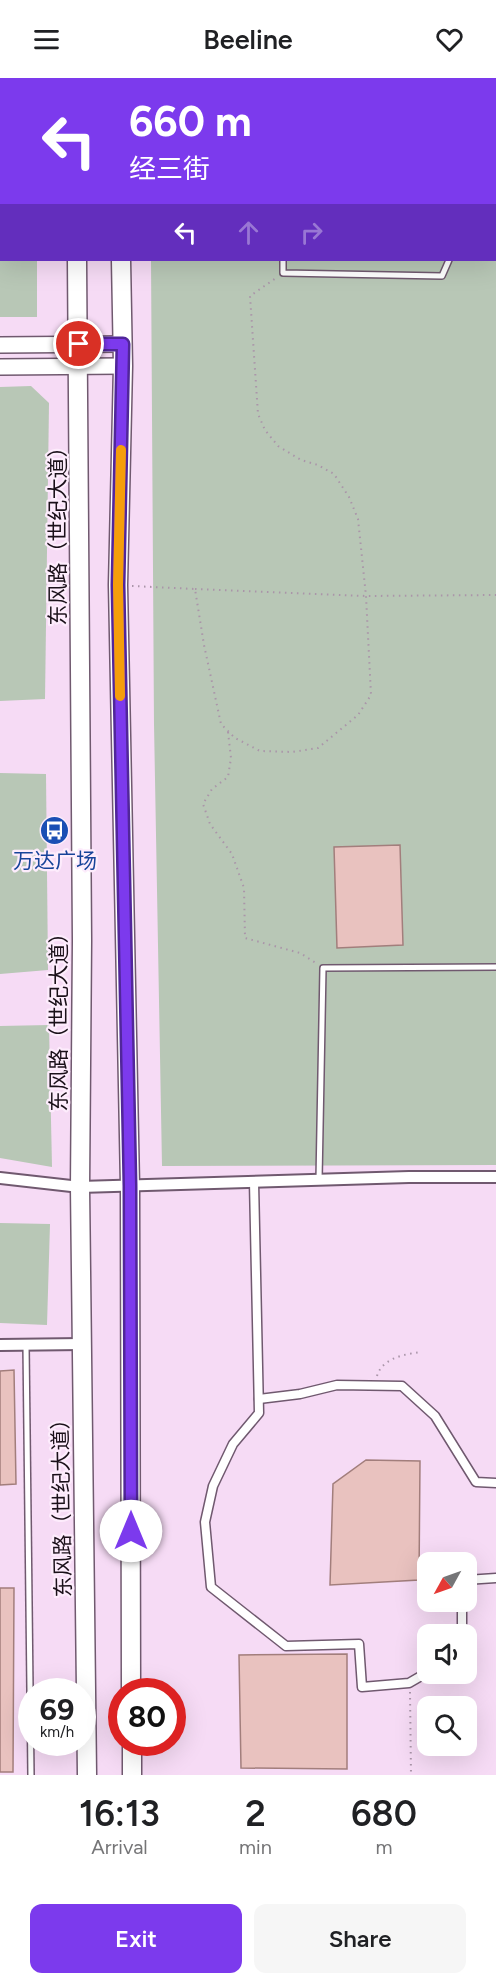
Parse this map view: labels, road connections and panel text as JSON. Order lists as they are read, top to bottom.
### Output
{
  "streets": {
    "highway": ["东风路（世纪大道）"]
  },
  "places": {
    "bus stop": ["万达广场"]
  },
  "north": "bottom left",
  "page": {
    "header": "Beeline",
    "turn": ["660 m", "经三街"],
    "speed": "69 km/h",
    "limit": "80",
    "eta": [
      "16:13",
      "Arrival",
      "2",
      "min",
      "680",
      "m"
    ],
    "buttons": ["Exit", "Share"]
  }
}
